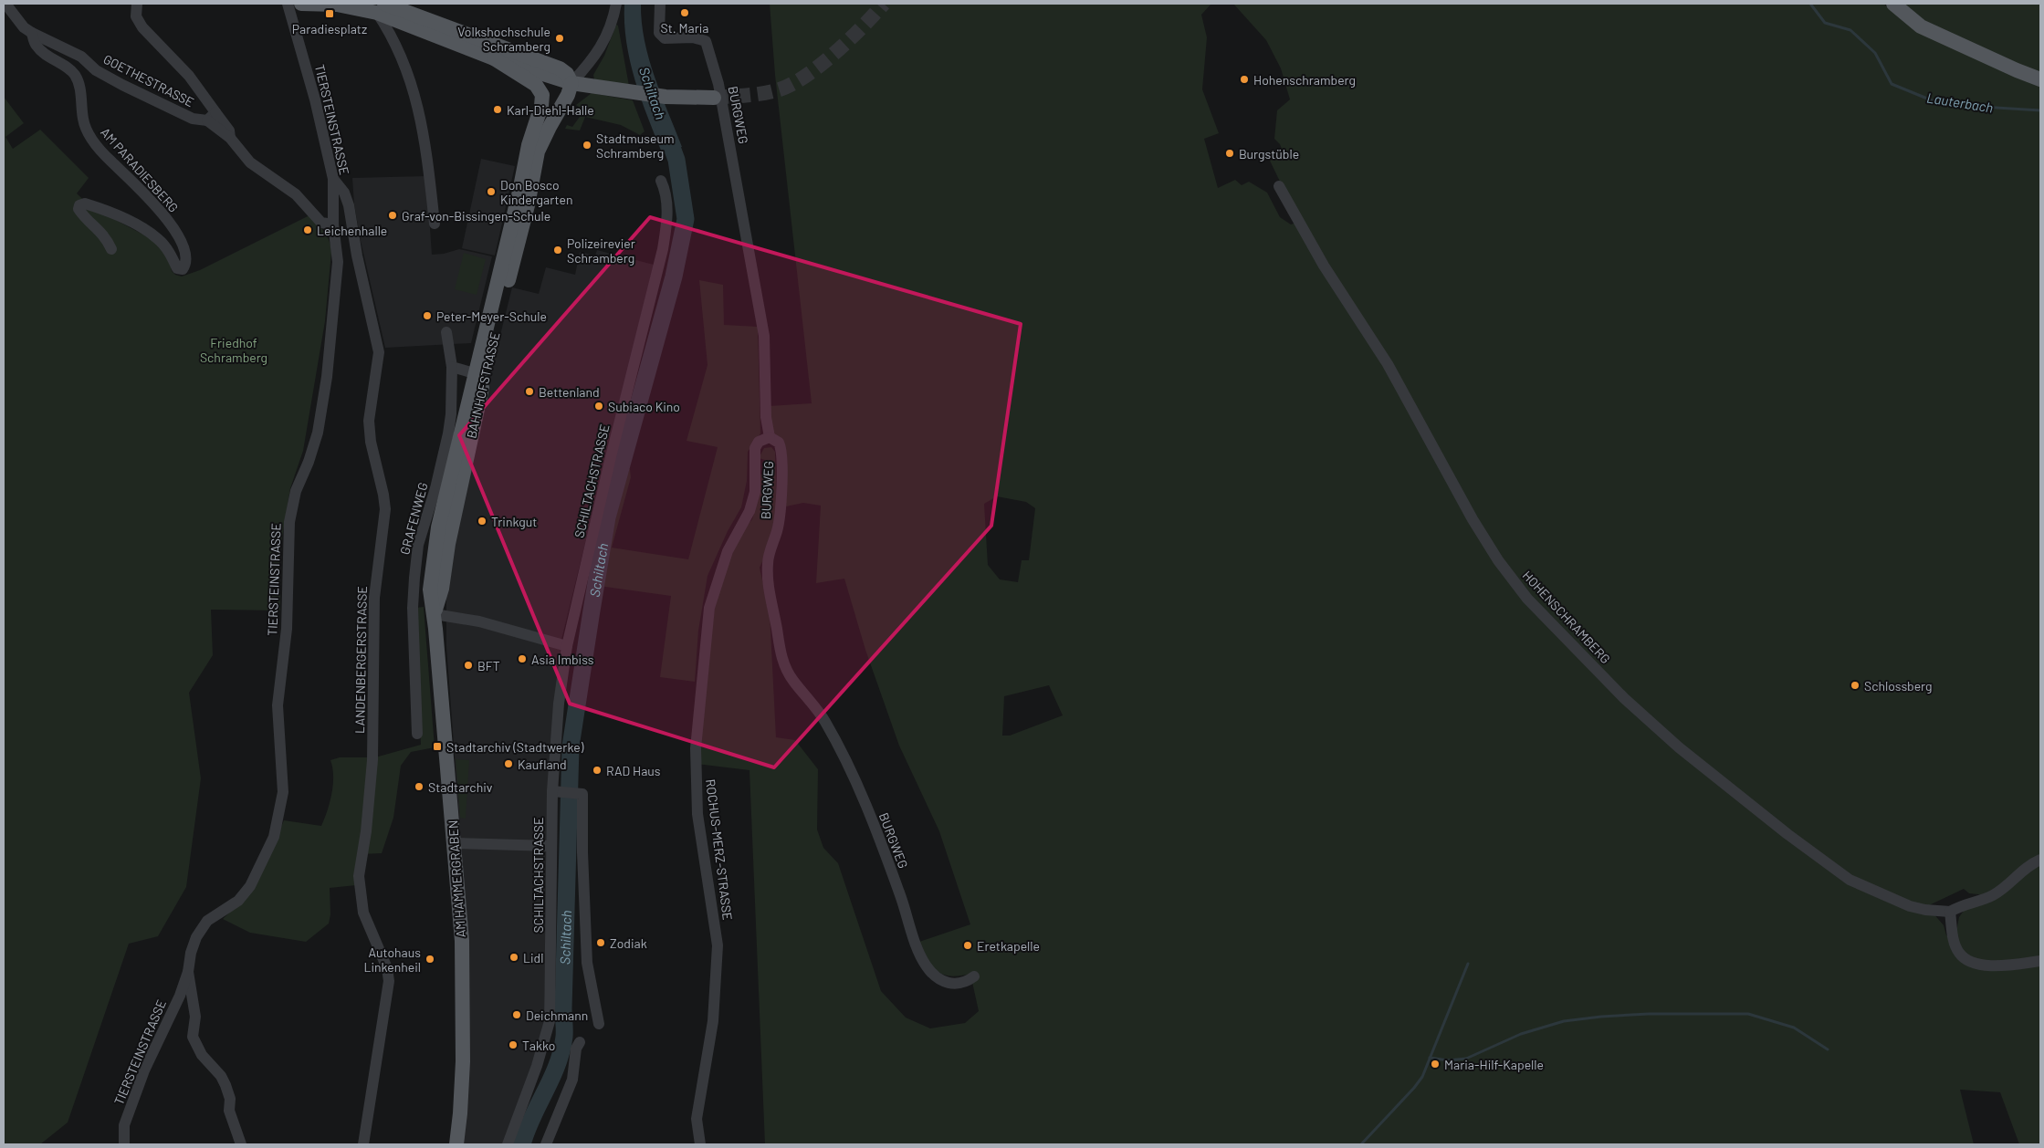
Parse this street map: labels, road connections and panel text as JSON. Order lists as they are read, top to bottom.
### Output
{
  "streets": {
    "main road": ["BAHNHOFSTRASSE", "AM HAMMERGRABEN"],
    "street": [
      "GOETHESTRASSE",
      "BURGWEG",
      "TIERSTEINSTRASSE",
      "AM PARADIESBERG",
      "SCHILTACHSTRASSE",
      "GRAFENWEG",
      "HOHENSCHRAMBERG",
      "LANDENBERGERSTRASSE",
      "ROCHUS-MERZ-STRASSE"
    ]
  },
  "crossings": [
    ["GOETHESTRASSE", "AM PARADIESBERG"],
    ["BURGWEG", "ROCHUS-MERZ-STRASSE"],
    ["TIERSTEINSTRASSE", "LANDENBERGERSTRASSE"],
    ["BAHNHOFSTRASSE", "AM HAMMERGRABEN"]
  ],
  "water": ["Schiltach", "Lauterbach"],
  "parks": ["Friedhof Schramberg"],
  "places": {
    "other": [
      "St. Maria",
      "Volkshochschule Schramberg",
      "Hohenschramberg",
      "Karl-Diehl-Halle",
      "Stadtmuseum Schramberg",
      "Burgstüble",
      "Don Bosco Kindergarten",
      "Graf-von-Bissingen-Schule",
      "Leichenhalle",
      "Polizeirevier Schramberg",
      "Peter-Meyer-Schule",
      "Bettenland",
      "Subiaco Kino",
      "Trinkgut",
      "Asia Imbiss",
      "BFT",
      "Schlossberg",
      "Kaufland",
      "RAD Haus",
      "Stadtarchiv",
      "Zodiak",
      "Eretkapelle",
      "Lidl",
      "Autohaus Linkenheil",
      "Deichmann",
      "Takko",
      "Maria-Hilf-Kapelle"
    ],
    "transit": ["Paradiesplatz", "Stadtarchiv (Stadtwerke)"]
  }
}
